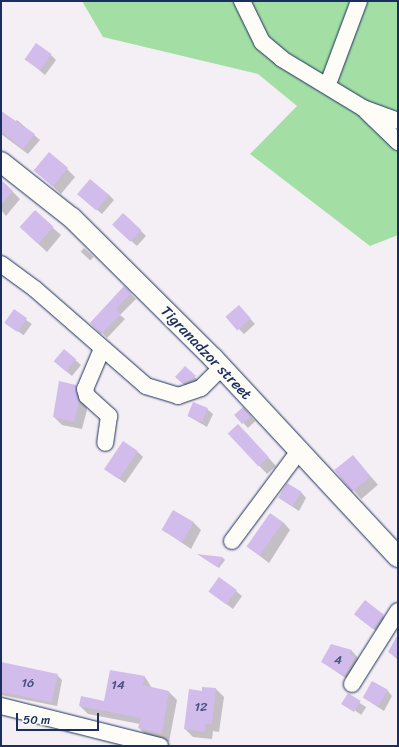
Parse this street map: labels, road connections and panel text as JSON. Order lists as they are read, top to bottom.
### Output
{
  "streets": {
    "main road": ["Tigranadzor street"]
  },
  "house_numbers": [
    "4",
    "16",
    "14",
    "12"
  ],
  "scale_bar": "50 m"
}
